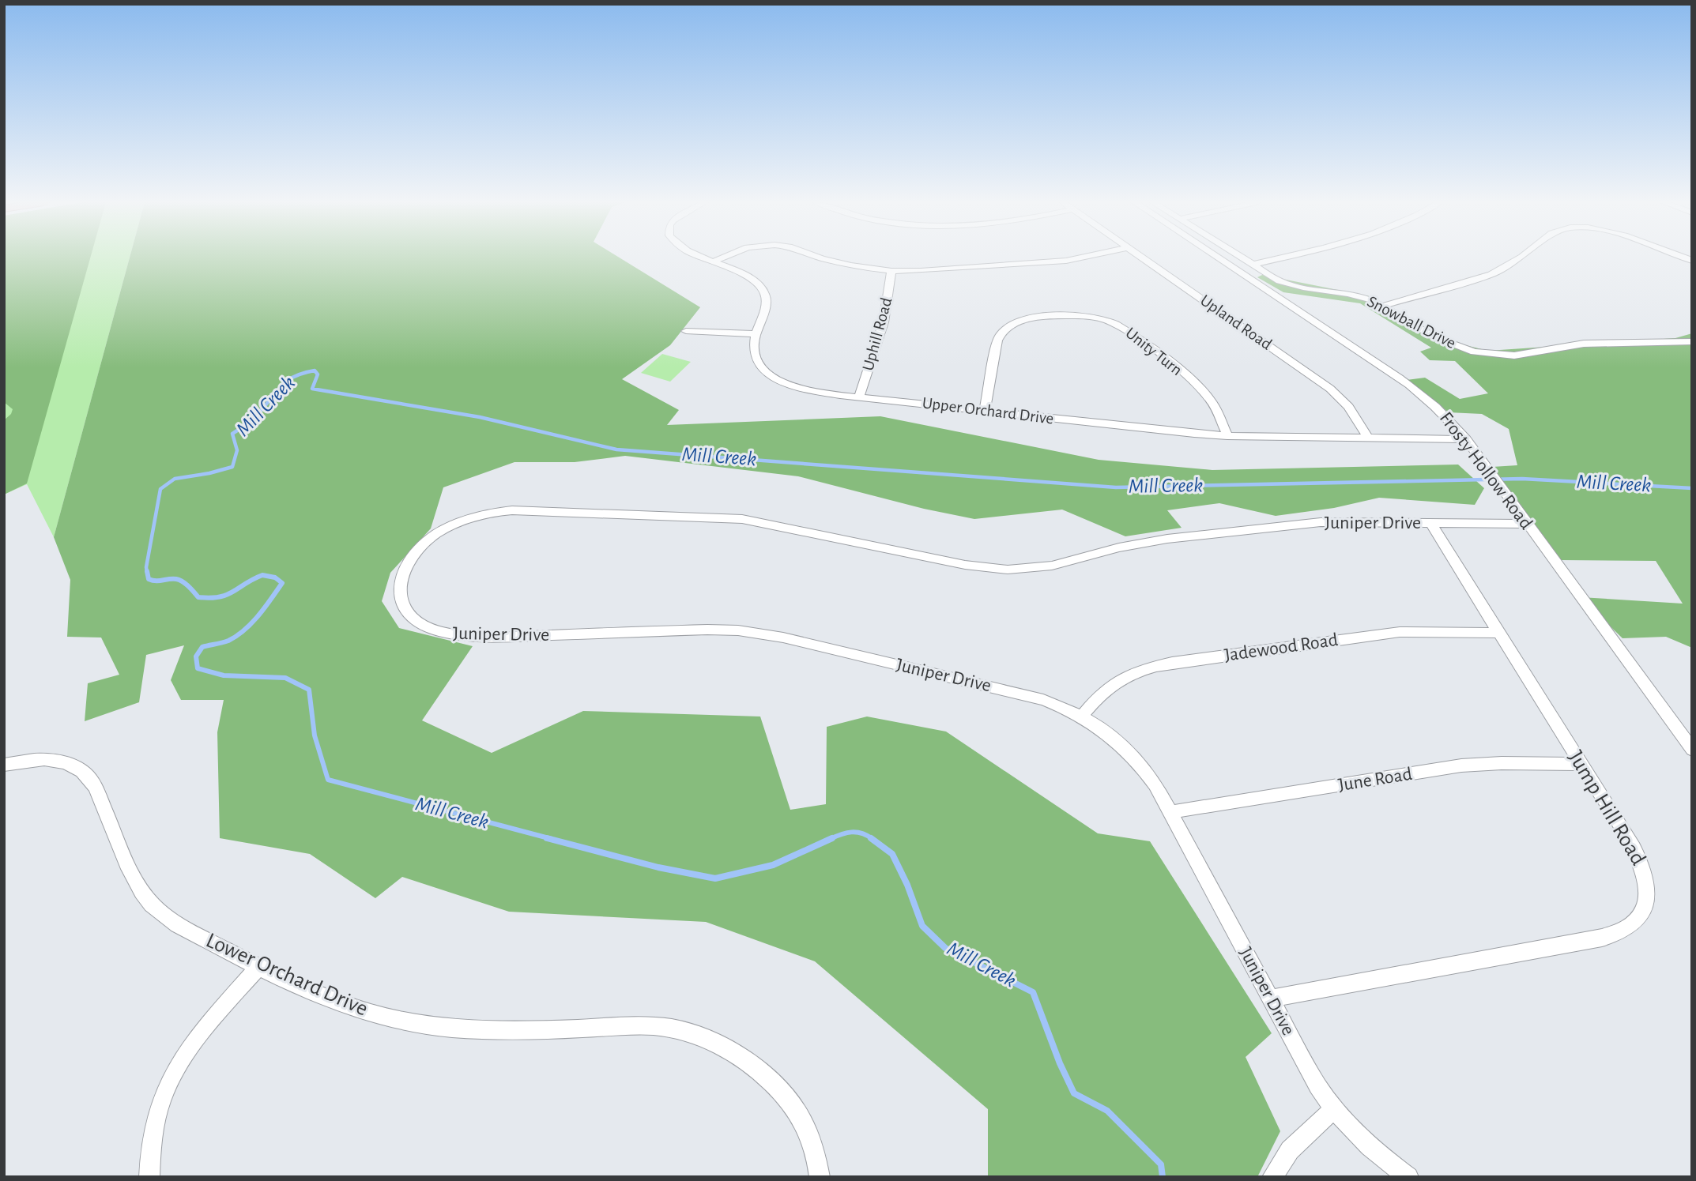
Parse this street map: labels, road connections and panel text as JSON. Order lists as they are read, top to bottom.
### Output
{
  "streets": {
    "street": [
      "Upland Road",
      "Snowball Drive",
      "Uphill Road",
      "Unity Turn",
      "Upper Orchard Drive",
      "Frosty Hollow Road",
      "Juniper Drive",
      "Jadewood Road",
      "June Road",
      "Jump Hill Road",
      "Lower Orchard Drive"
    ]
  },
  "crossings": [
    ["Upland Road", "Upper Orchard Drive"],
    ["Uphill Road", "Upper Orchard Drive"],
    ["Unity Turn", "Upper Orchard Drive"],
    ["Upper Orchard Drive", "Frosty Hollow Road"],
    ["Frosty Hollow Road", "Juniper Drive"],
    ["Juniper Drive", "Jadewood Road"],
    ["Juniper Drive", "June Road"],
    ["Juniper Drive", "Jump Hill Road"],
    ["Jadewood Road", "Jump Hill Road"],
    ["June Road", "Jump Hill Road"]
  ],
  "water": ["Mill Creek"]
}
